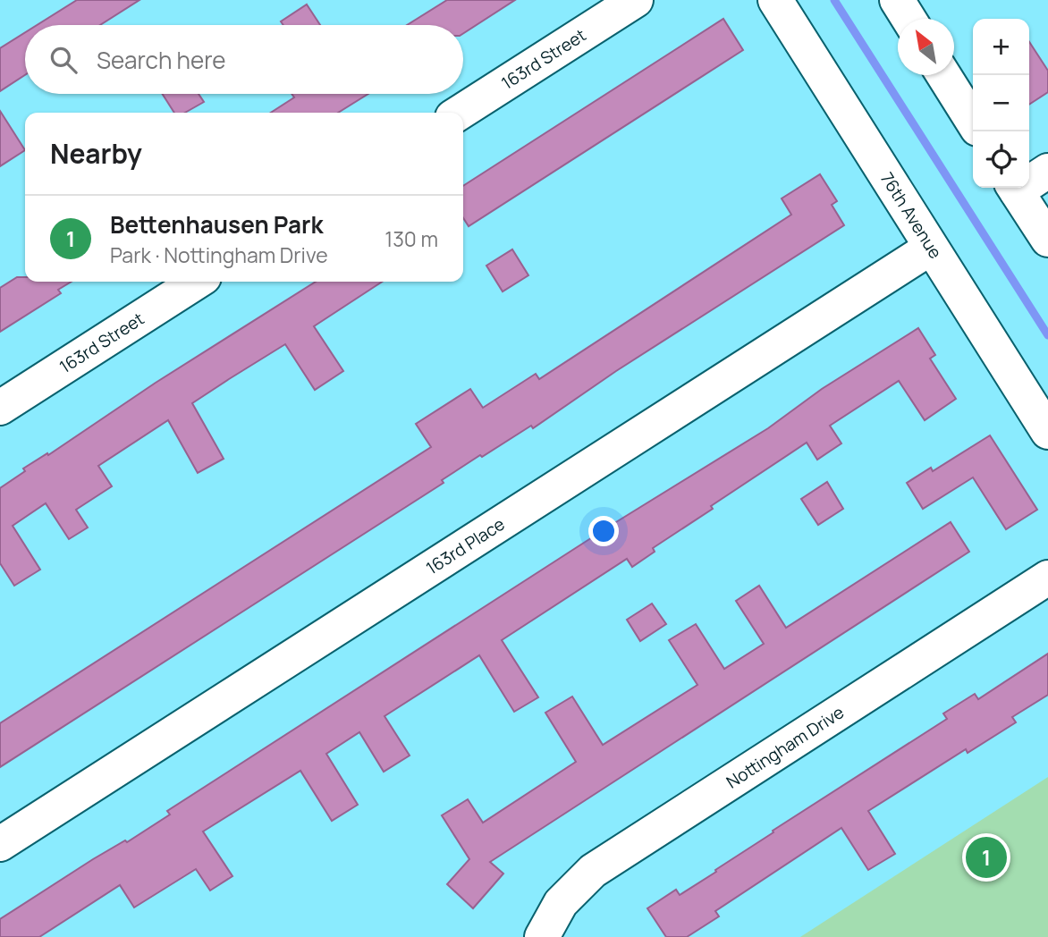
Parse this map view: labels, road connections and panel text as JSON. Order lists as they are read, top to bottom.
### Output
{
  "streets": {
    "street": [
      "163rd Street",
      "76th Avenue",
      "163rd Place",
      "Nottingham Drive"
    ]
  },
  "crossings": [
    ["76th Avenue", "163rd Place"]
  ],
  "north": "top left",
  "page": {
    "map_buttons": ["+", "−"],
    "search": "Search here",
    "heading": "Nearby",
    "list": [
      {
        "mark": "1",
        "name": "Bettenhausen Park",
        "note": "Park · Nottingham Drive",
        "value": "130 m"
      }
    ],
    "pins": "1"
  }
}
